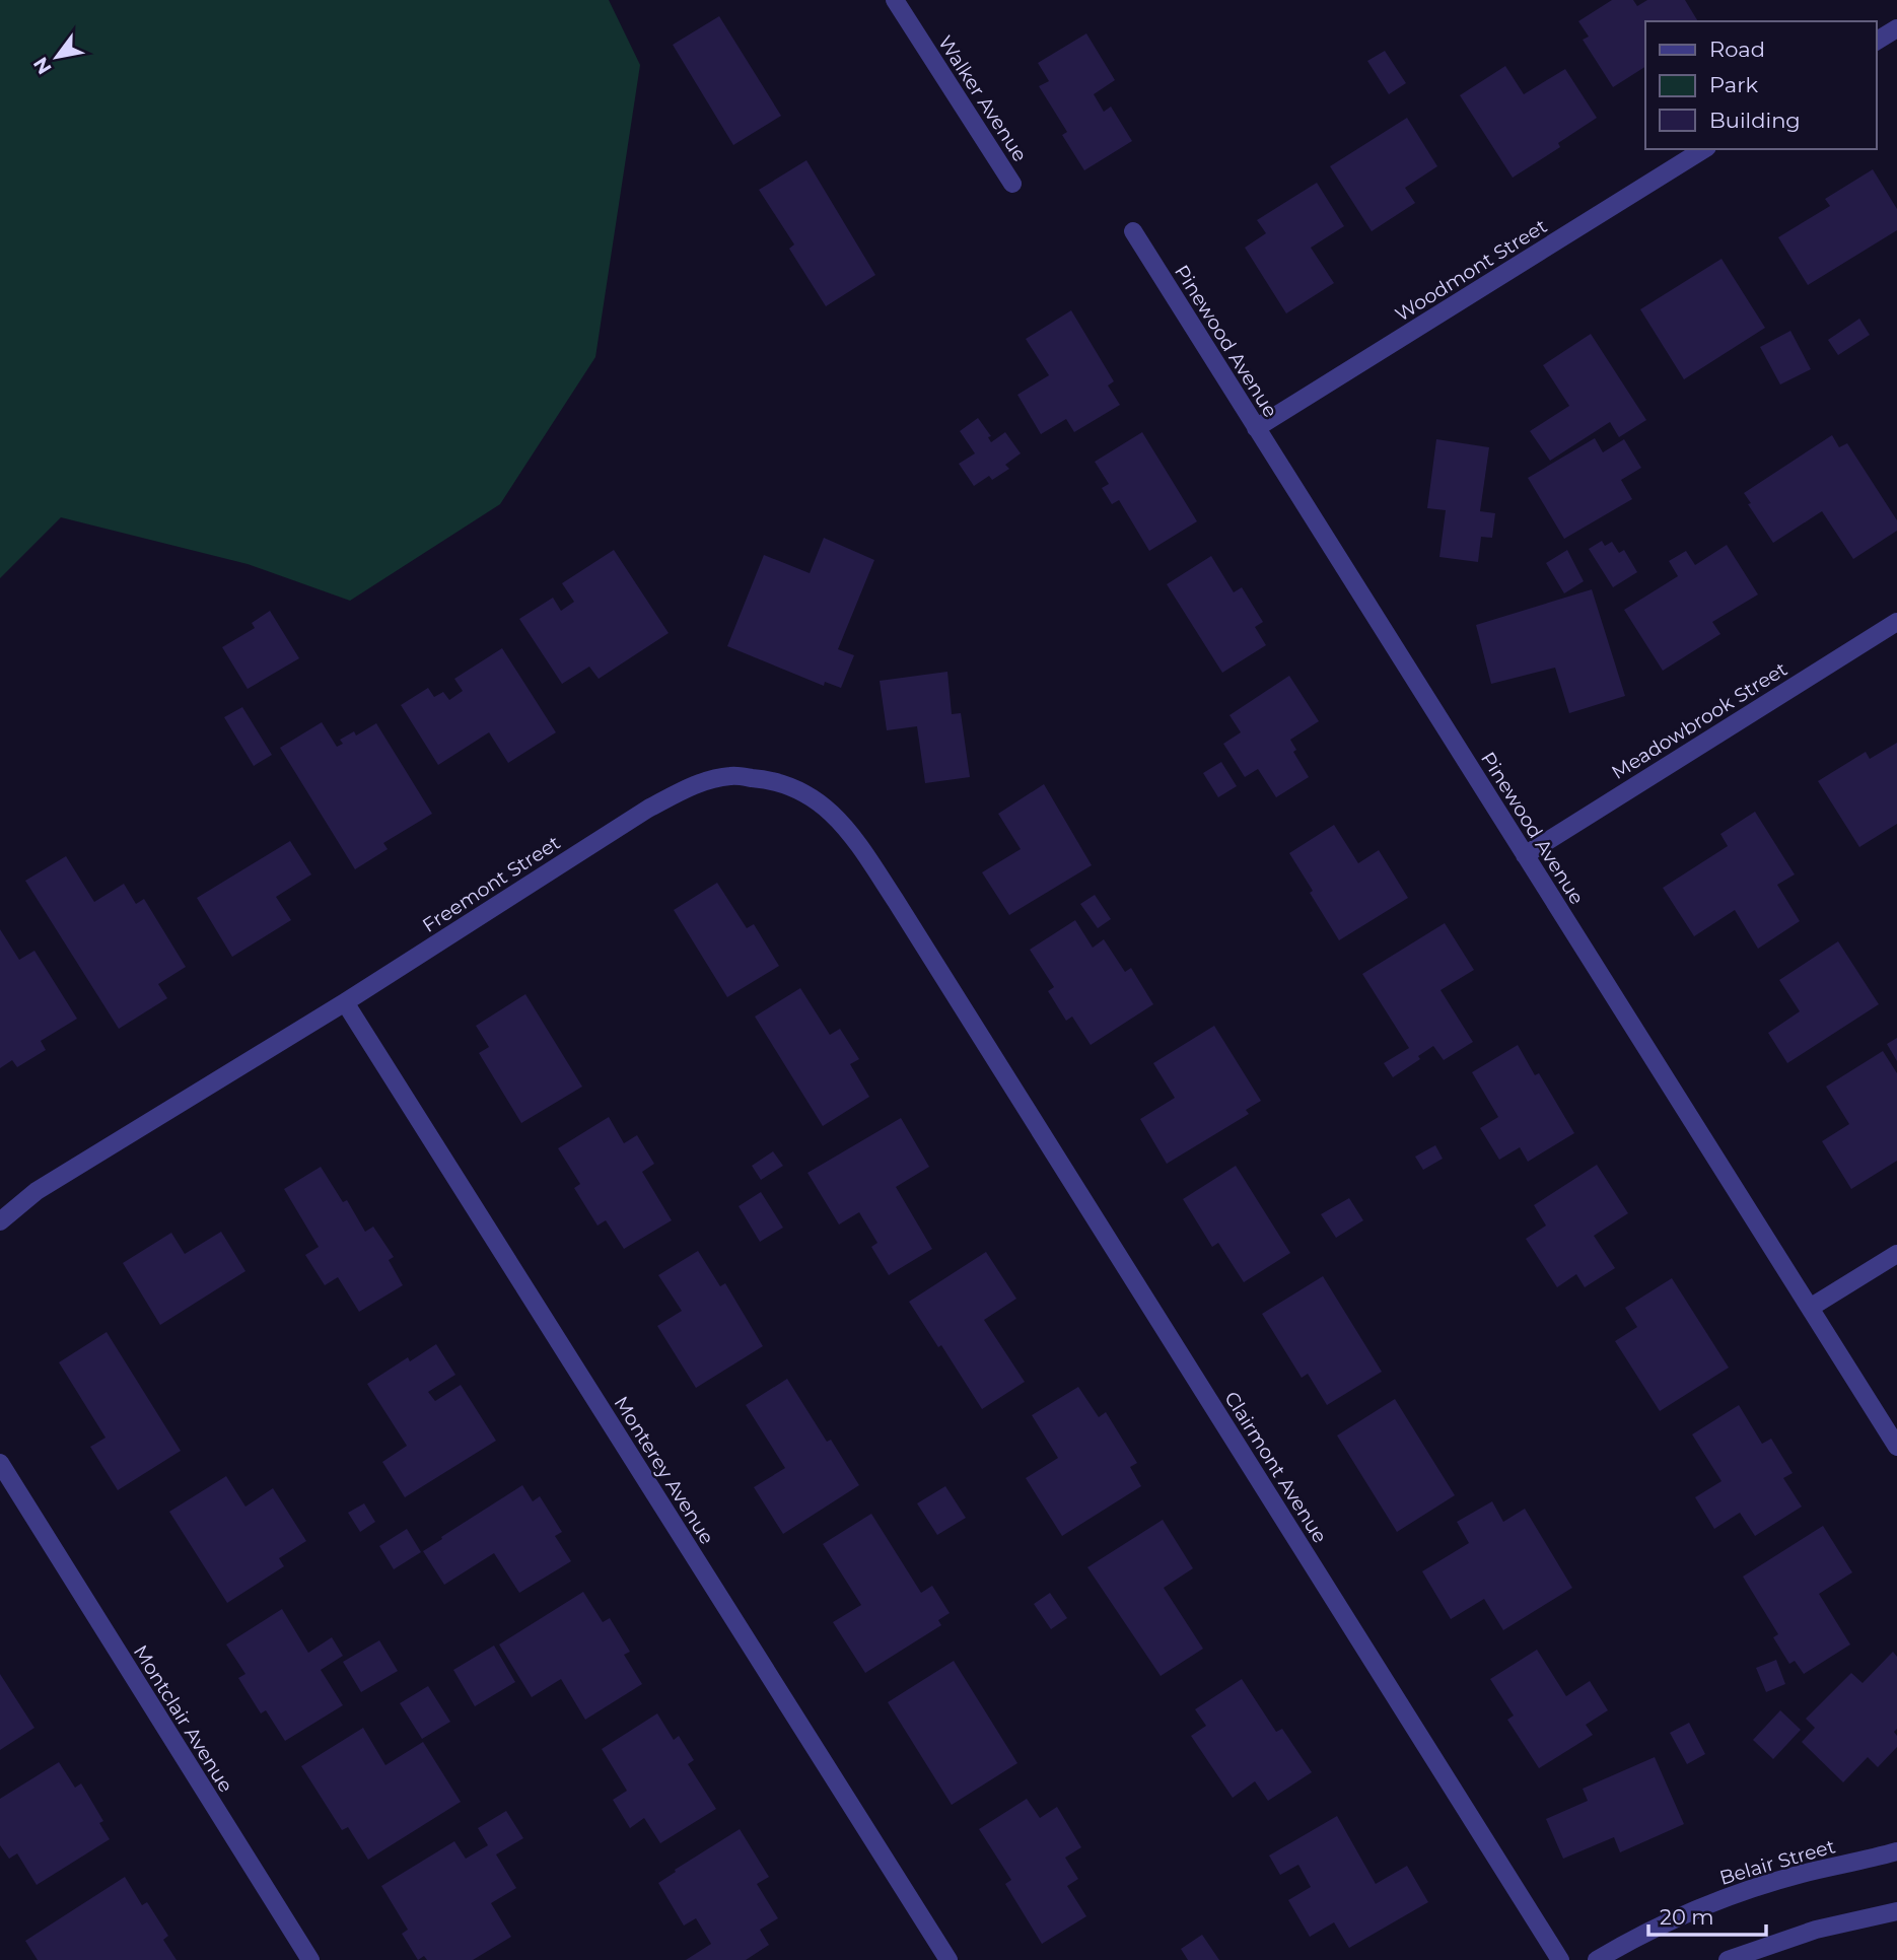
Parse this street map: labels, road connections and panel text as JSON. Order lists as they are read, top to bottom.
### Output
{
  "streets": {
    "street": [
      "Walker Avenue",
      "Woodmont Street",
      "Pinewood Avenue",
      "Meadowbrook Street",
      "Freemont Street",
      "Clairmont Avenue",
      "Monterey Avenue",
      "Montclair Avenue",
      "Belair Street"
    ]
  },
  "crossings": [
    ["Woodmont Street", "Pinewood Avenue"],
    ["Pinewood Avenue", "Meadowbrook Street"],
    ["Freemont Street", "Clairmont Avenue"],
    ["Freemont Street", "Monterey Avenue"]
  ],
  "legend": ["Road", "Park", "Building"],
  "scale_bar": "20 m",
  "north": "bottom left"
}
